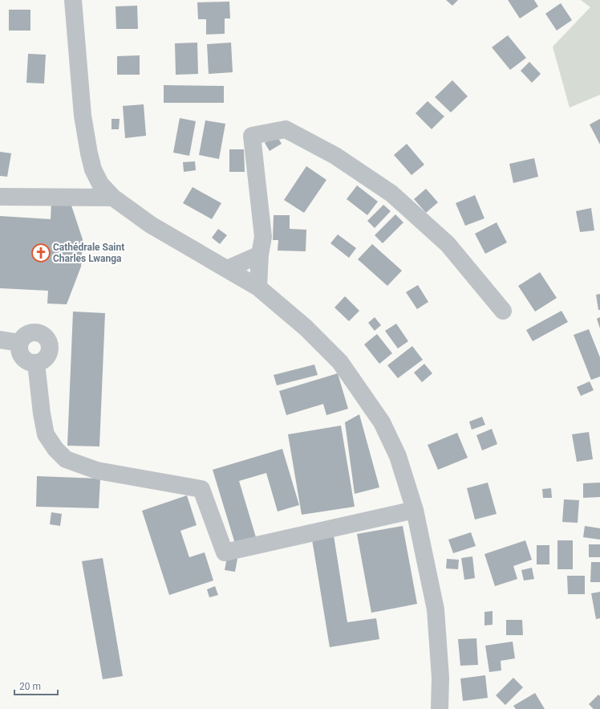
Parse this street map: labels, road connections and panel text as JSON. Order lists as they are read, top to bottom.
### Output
{
  "places": {
    "church": ["Cathédrale Saint Charles Lwanga"]
  },
  "scale_bar": "20 m"
}
